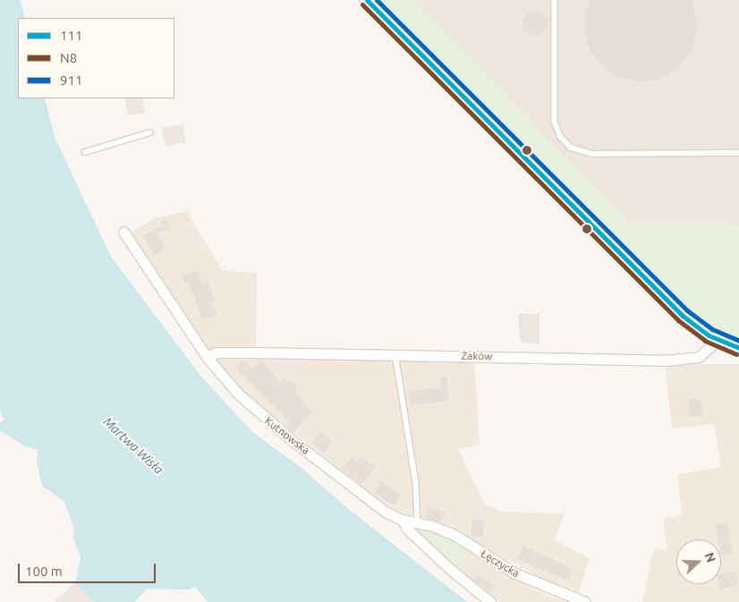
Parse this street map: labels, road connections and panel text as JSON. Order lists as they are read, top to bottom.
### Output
{
  "streets": {
    "street": ["Żaków", "Kutnowska", "Łęczycka"]
  },
  "crossings": [
    ["Żaków", "Kutnowska"],
    ["Kutnowska", "Łęczycka"]
  ],
  "water": ["Martwa Wisła"],
  "lines": ["transit line 111", "transit line 911", "transit line N8"],
  "legend": ["111", "N8", "911"],
  "scale_bar": "100 m",
  "north": "right"
}
